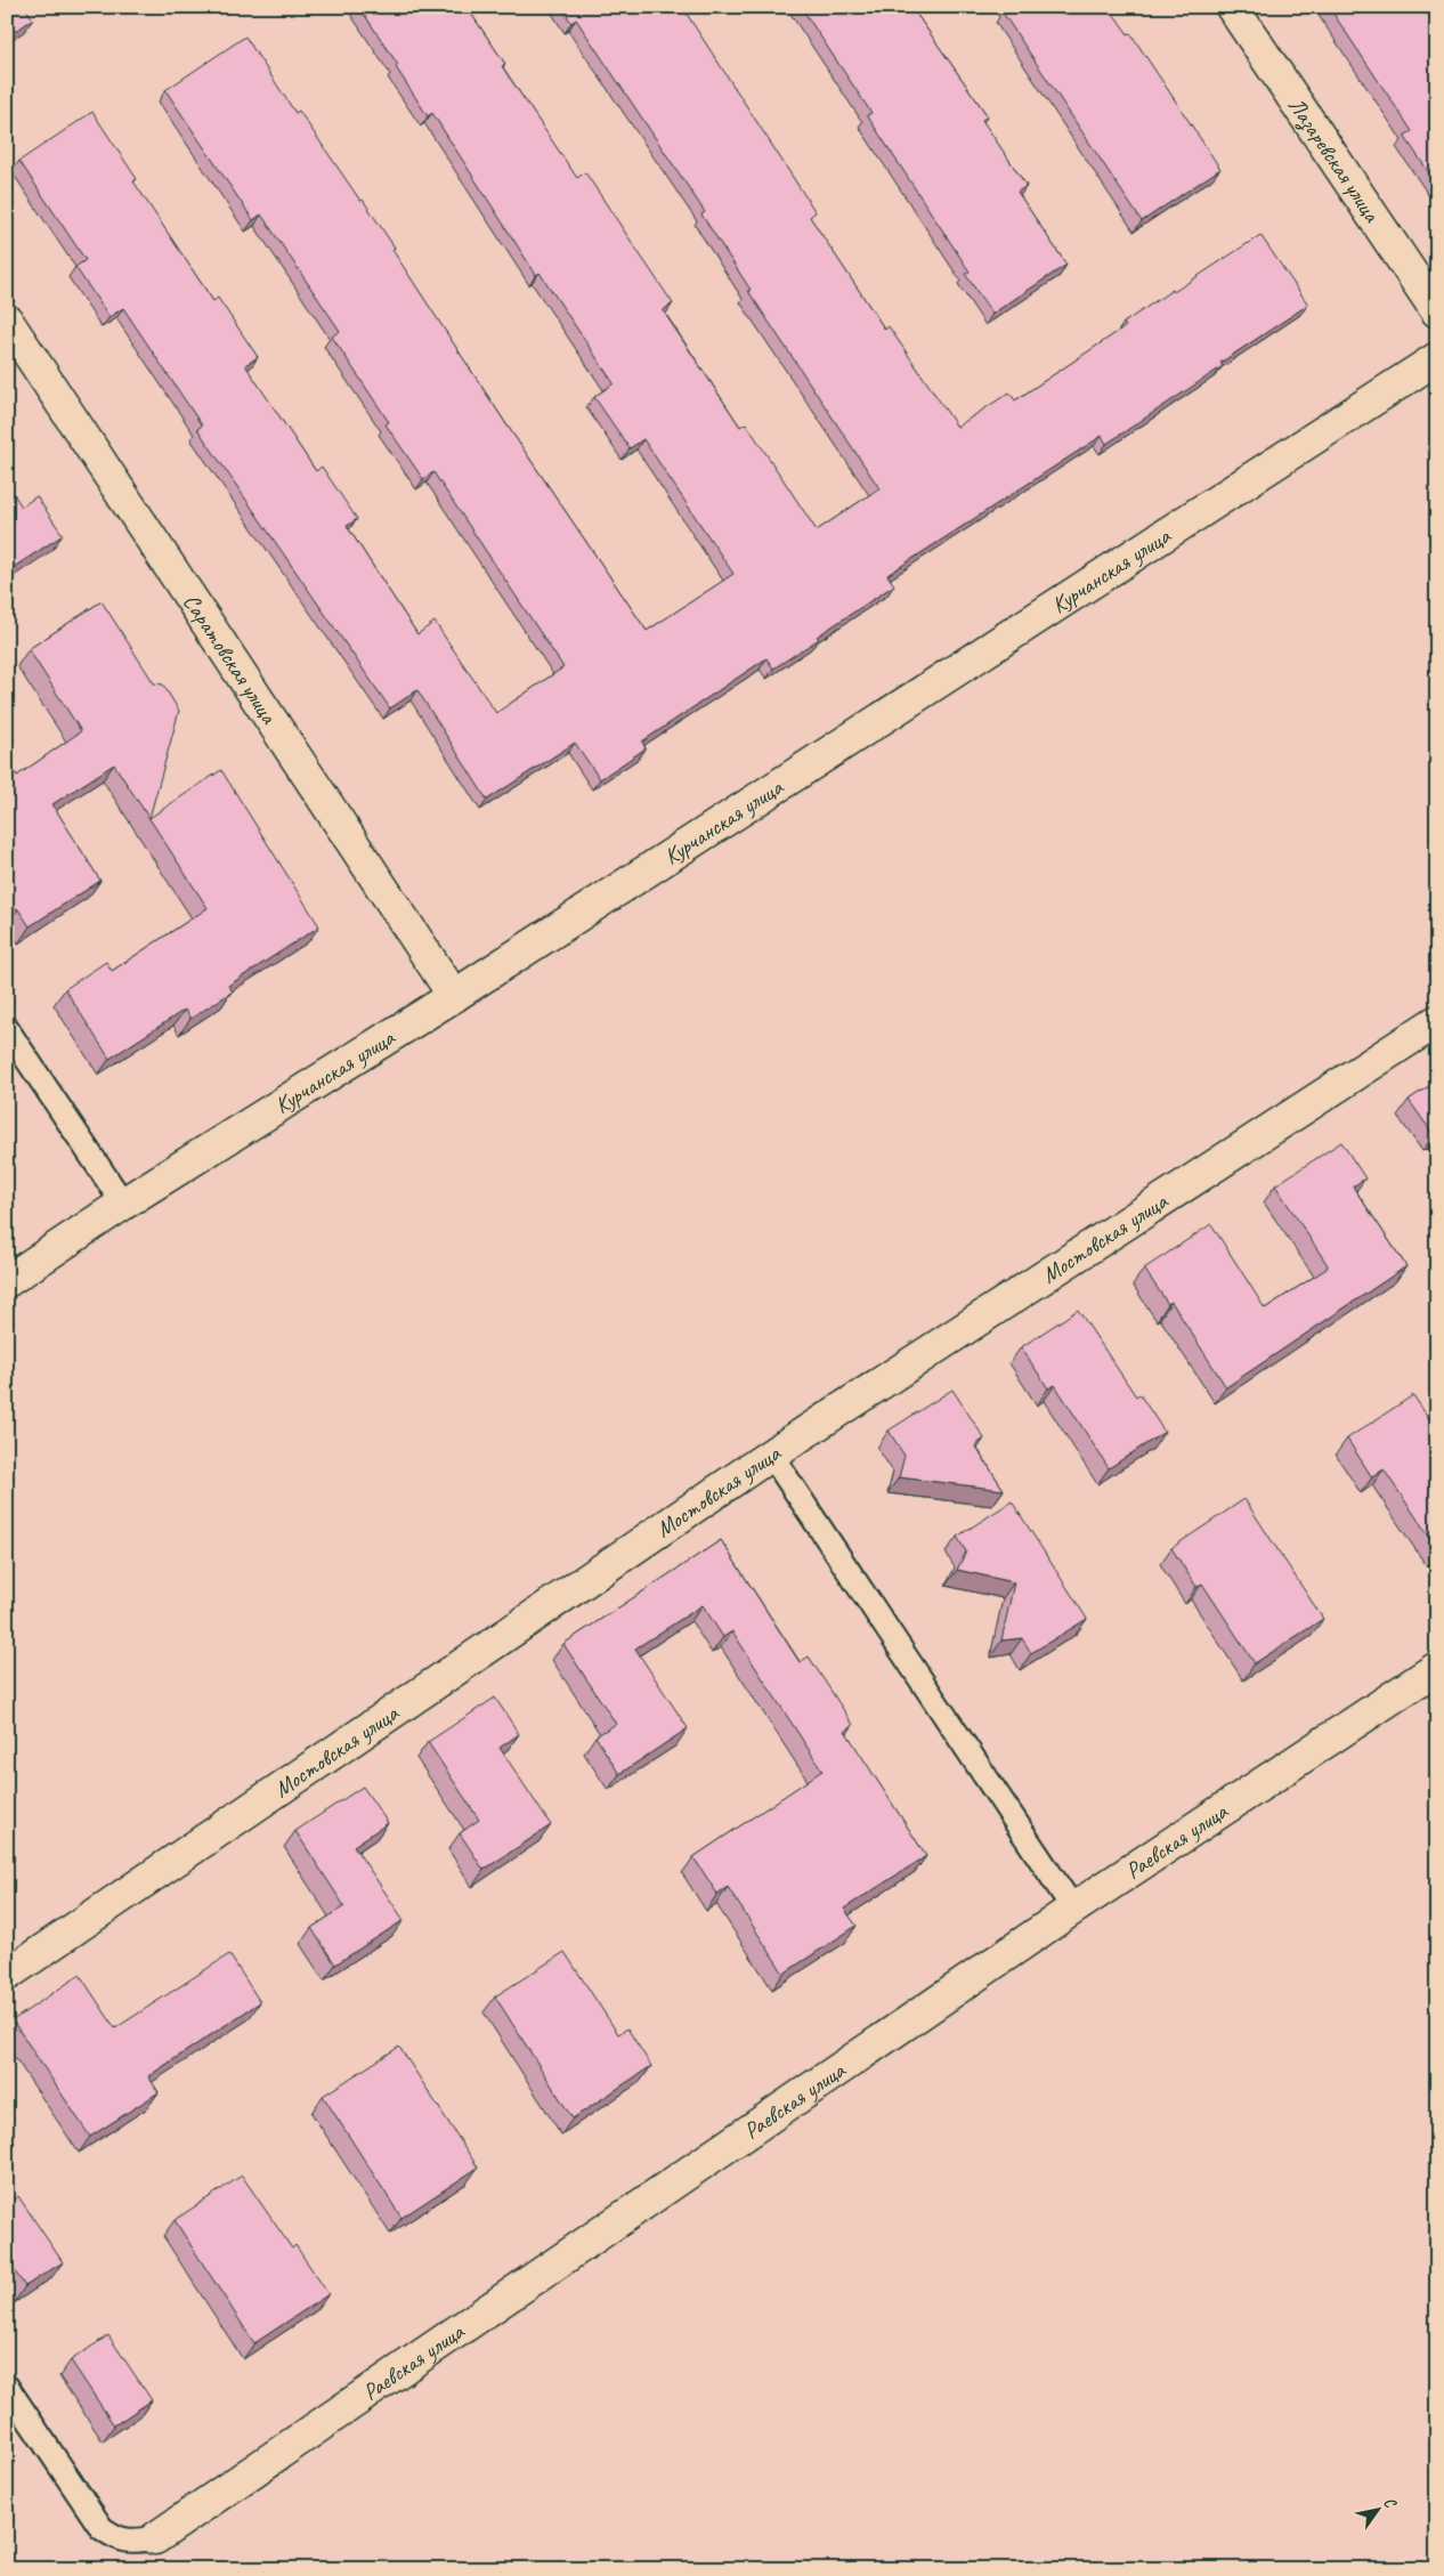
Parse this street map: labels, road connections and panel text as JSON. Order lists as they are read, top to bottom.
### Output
{
  "streets": {
    "street": [
      "Лазаревская улица",
      "Курчанская улица",
      "Саратовская улица",
      "Мостовская улица",
      "Раевская улица"
    ]
  },
  "crossings": [
    ["Курчанская улица", "Саратовская улица"]
  ],
  "north": "top right"
}
